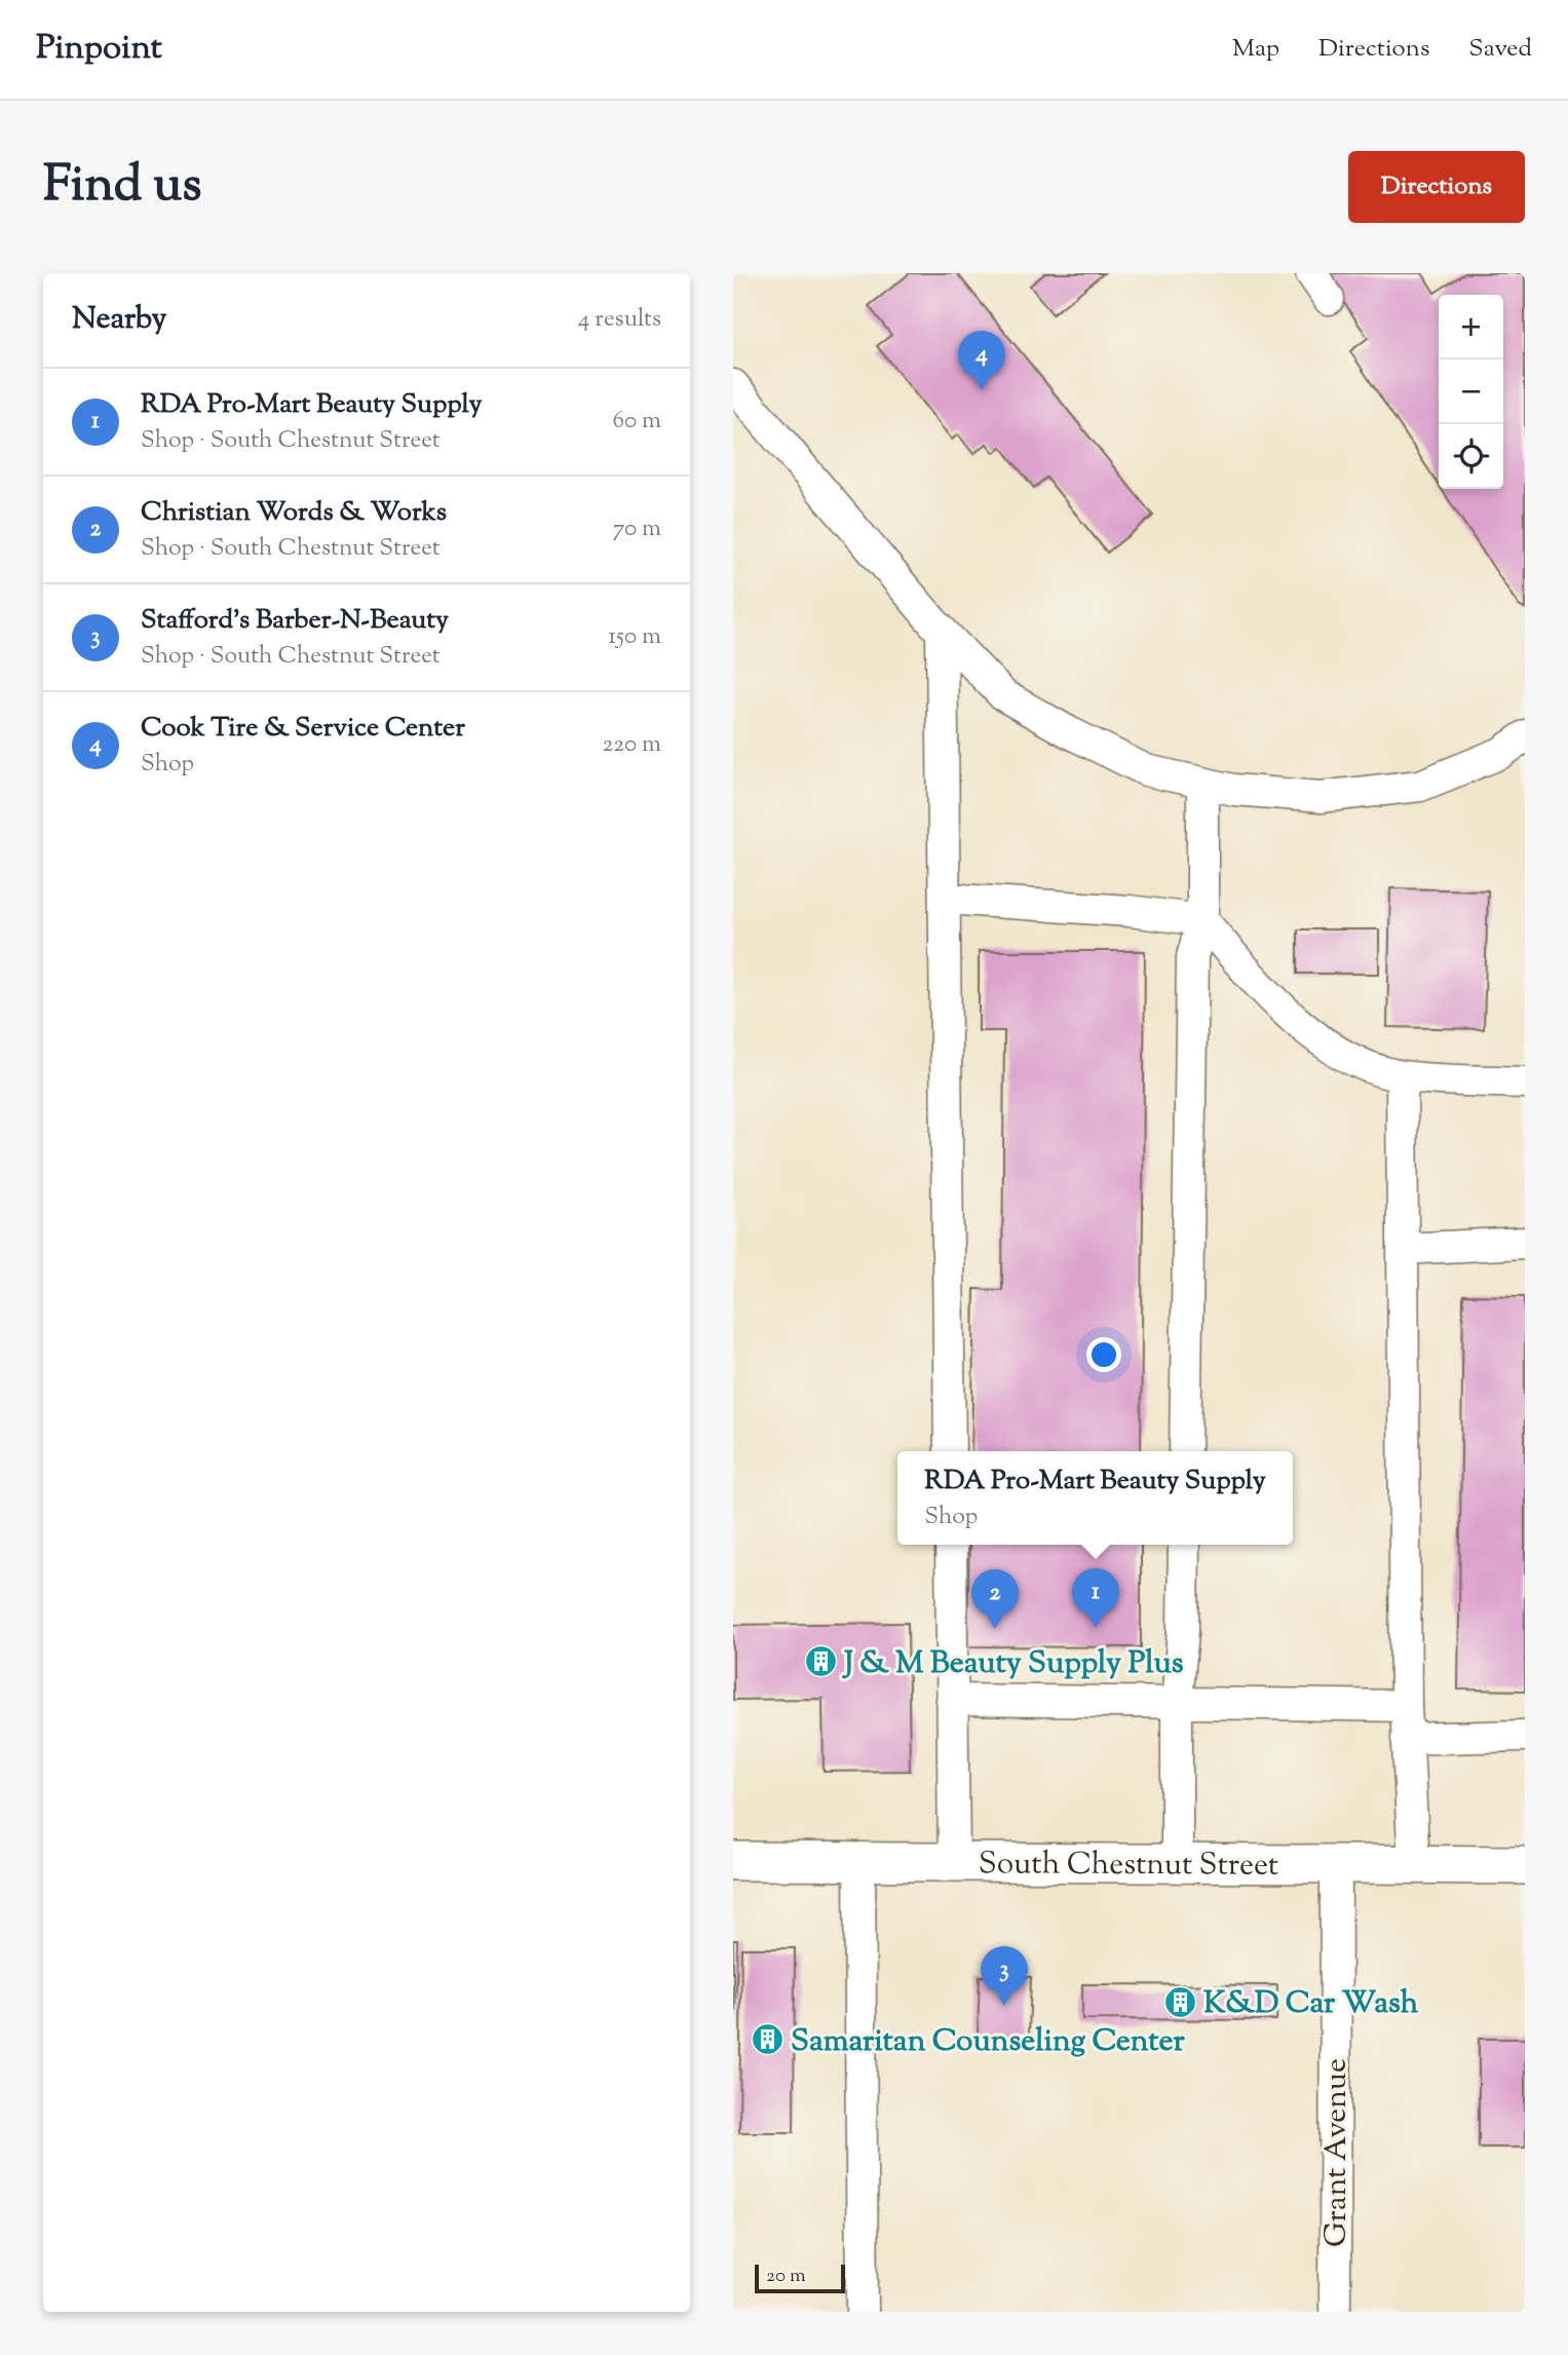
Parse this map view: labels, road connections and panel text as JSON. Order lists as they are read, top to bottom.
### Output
{
  "streets": {
    "main road": ["South Chestnut Street"],
    "street": ["Grant Avenue"]
  },
  "crossings": [
    ["South Chestnut Street", "Grant Avenue"]
  ],
  "places": {
    "building": ["J & M Beauty Supply Plus", "K&D Car Wash", "Samaritan Counseling Center"]
  },
  "scale_bar": "20 m",
  "page": {
    "header": "Pinpoint",
    "nav": ["Map", "Directions", "Saved"],
    "title": "Find us",
    "buttons": "Directions",
    "heading": ["Nearby", "4 results"],
    "map_buttons": ["+", "−"],
    "pins": [
      "4",
      "1",
      "2",
      "3"
    ],
    "list": [
      {
        "mark": "1",
        "name": "RDA Pro-Mart Beauty Supply",
        "note": "Shop · South Chestnut Street",
        "value": "60 m"
      },
      {
        "mark": "2",
        "name": "Christian Words & Works",
        "note": "Shop · South Chestnut Street",
        "value": "70 m"
      },
      {
        "mark": "3",
        "name": "Stafford's Barber-N-Beauty",
        "note": "Shop · South Chestnut Street",
        "value": "150 m"
      },
      {
        "mark": "4",
        "name": "Cook Tire & Service Center",
        "note": "Shop",
        "value": "220 m"
      }
    ],
    "popup": ["RDA Pro-Mart Beauty Supply", "Shop"],
    "scale": "20 m"
  }
}
